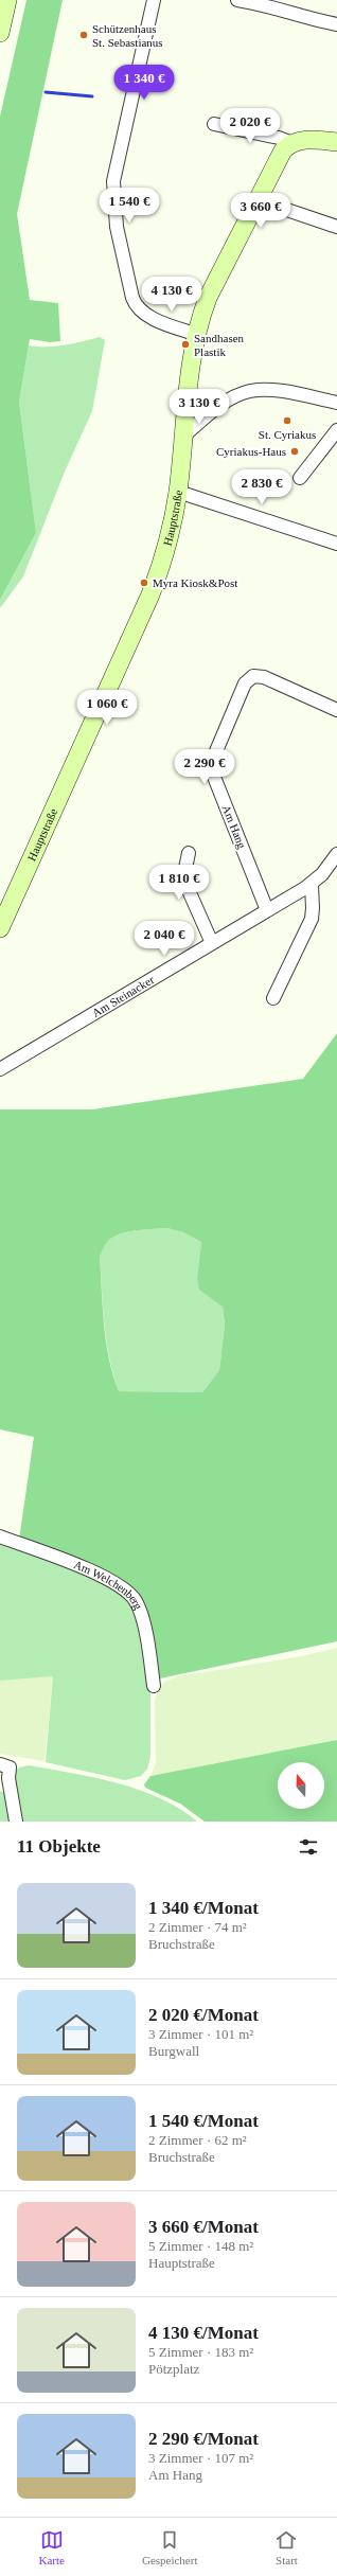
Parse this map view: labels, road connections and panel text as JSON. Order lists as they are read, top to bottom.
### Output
{
  "streets": {
    "street": [
      "Hauptstraße",
      "Am Hang",
      "Am Steinacker",
      "Am Welchenberg"
    ]
  },
  "crossings": [
    ["Am Hang", "Am Steinacker"]
  ],
  "places": [
    "Schützenhaus St. Sebastianus",
    "Sandhasen Plastik",
    "St. Cyriakus",
    "Cyriakus-Haus",
    "Myra Kiosk&Post"
  ],
  "north": "top",
  "page": {
    "price": [
      "1 340 €",
      "2 020 €",
      "1 540 €",
      "3 660 €",
      "4 130 €",
      "3 130 €",
      "2 830 €",
      "1 060 €",
      "2 290 €",
      "1 810 €",
      "2 040 €"
    ],
    "heading": "11 Objekte",
    "list": [
      {
        "name": "1 340 €/Monat",
        "note": "2 Zimmer · 74 m² · Bruchstraße"
      },
      {
        "name": "2 020 €/Monat",
        "note": "3 Zimmer · 101 m² · Burgwall"
      },
      {
        "name": "1 540 €/Monat",
        "note": "2 Zimmer · 62 m² · Bruchstraße"
      },
      {
        "name": "3 660 €/Monat",
        "note": "5 Zimmer · 148 m² · Hauptstraße"
      },
      {
        "name": "4 130 €/Monat",
        "note": "5 Zimmer · 183 m² · Pötzplatz"
      },
      {
        "name": "2 290 €/Monat",
        "note": "3 Zimmer · 107 m² · Am Hang"
      }
    ],
    "tabs": ["Karte", "Gespeichert", "Start"]
  }
}
